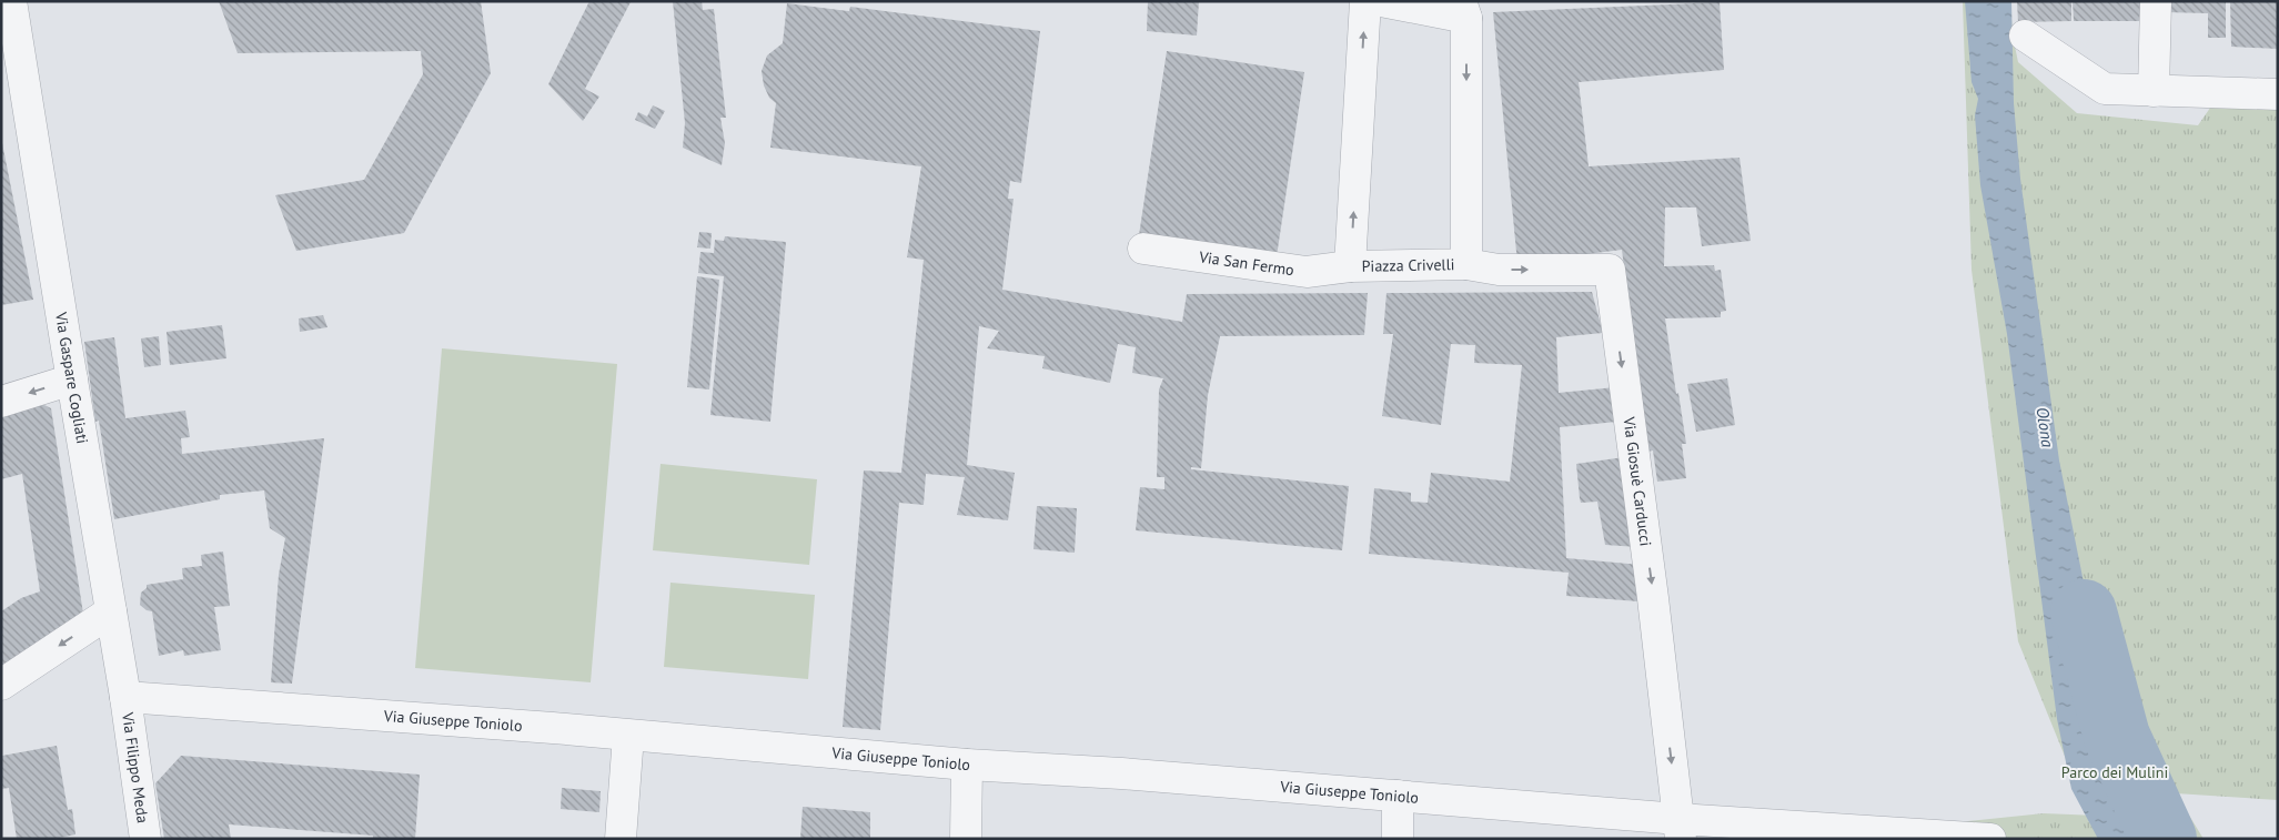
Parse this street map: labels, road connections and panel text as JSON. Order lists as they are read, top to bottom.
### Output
{
  "streets": {
    "street": [
      "Via San Fermo",
      "Piazza Crivelli",
      "Via Gaspare Cogliati",
      "Via Giosuè Carducci",
      "Via Giuseppe Toniolo",
      "Via Filippo Meda"
    ]
  },
  "crossings": [
    ["Via San Fermo", "Piazza Crivelli"],
    ["Piazza Crivelli", "Via Giosuè Carducci"],
    ["Via Gaspare Cogliati", "Via Giuseppe Toniolo"],
    ["Via Gaspare Cogliati", "Via Filippo Meda"],
    ["Via Giosuè Carducci", "Via Giuseppe Toniolo"],
    ["Via Giuseppe Toniolo", "Via Filippo Meda"]
  ],
  "one_way": ["Via Giosuè Carducci"],
  "water": ["Olona"],
  "parks": ["Parco dei Mulini"]
}
